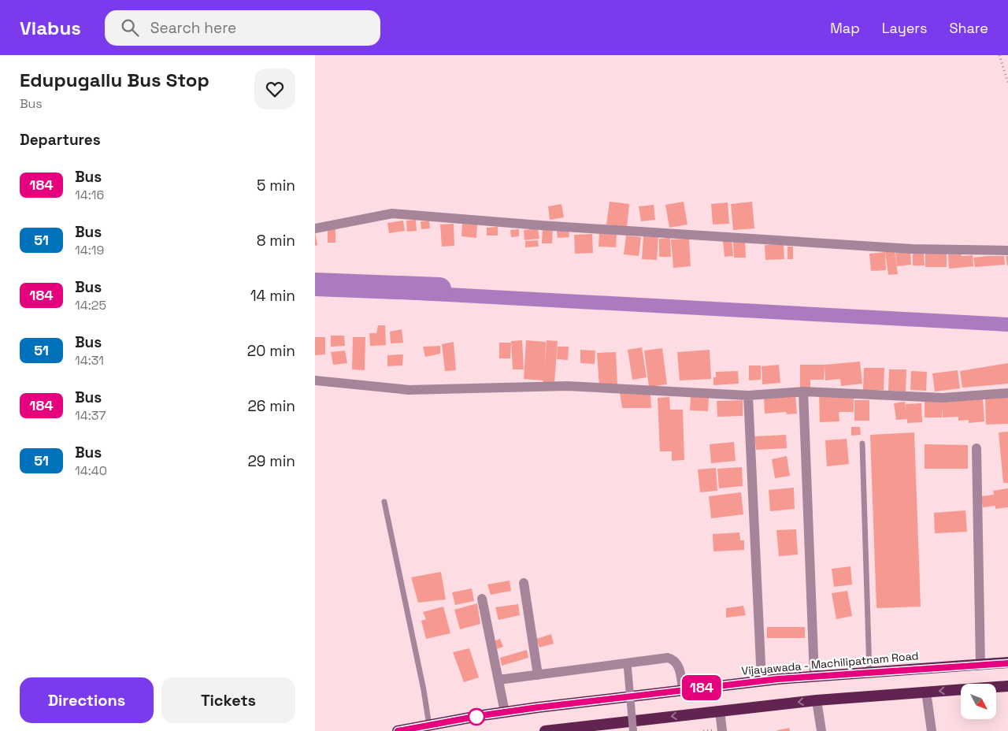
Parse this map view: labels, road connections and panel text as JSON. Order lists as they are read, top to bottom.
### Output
{
  "streets": {
    "highway": ["Vijayawada - Machilipatnam Road"]
  },
  "lines": ["bus line 184"],
  "north": "bottom right",
  "page": {
    "header": "Viabus",
    "search": "Search here",
    "nav": ["Map", "Layers", "Share"],
    "heading": [
      ["Edupugallu Bus Stop", "Bus"],
      "Departures"
    ],
    "on_map": "184",
    "list": [
      {
        "mark": "184",
        "name": "Bus",
        "note": "14:16",
        "value": "5 min"
      },
      {
        "mark": "51",
        "name": "Bus",
        "note": "14:19",
        "value": "8 min"
      },
      {
        "mark": "184",
        "name": "Bus",
        "note": "14:25",
        "value": "14 min"
      },
      {
        "mark": "51",
        "name": "Bus",
        "note": "14:31",
        "value": "20 min"
      },
      {
        "mark": "184",
        "name": "Bus",
        "note": "14:37",
        "value": "26 min"
      },
      {
        "mark": "51",
        "name": "Bus",
        "note": "14:40",
        "value": "29 min"
      }
    ],
    "buttons": ["Directions", "Tickets"]
  }
}
